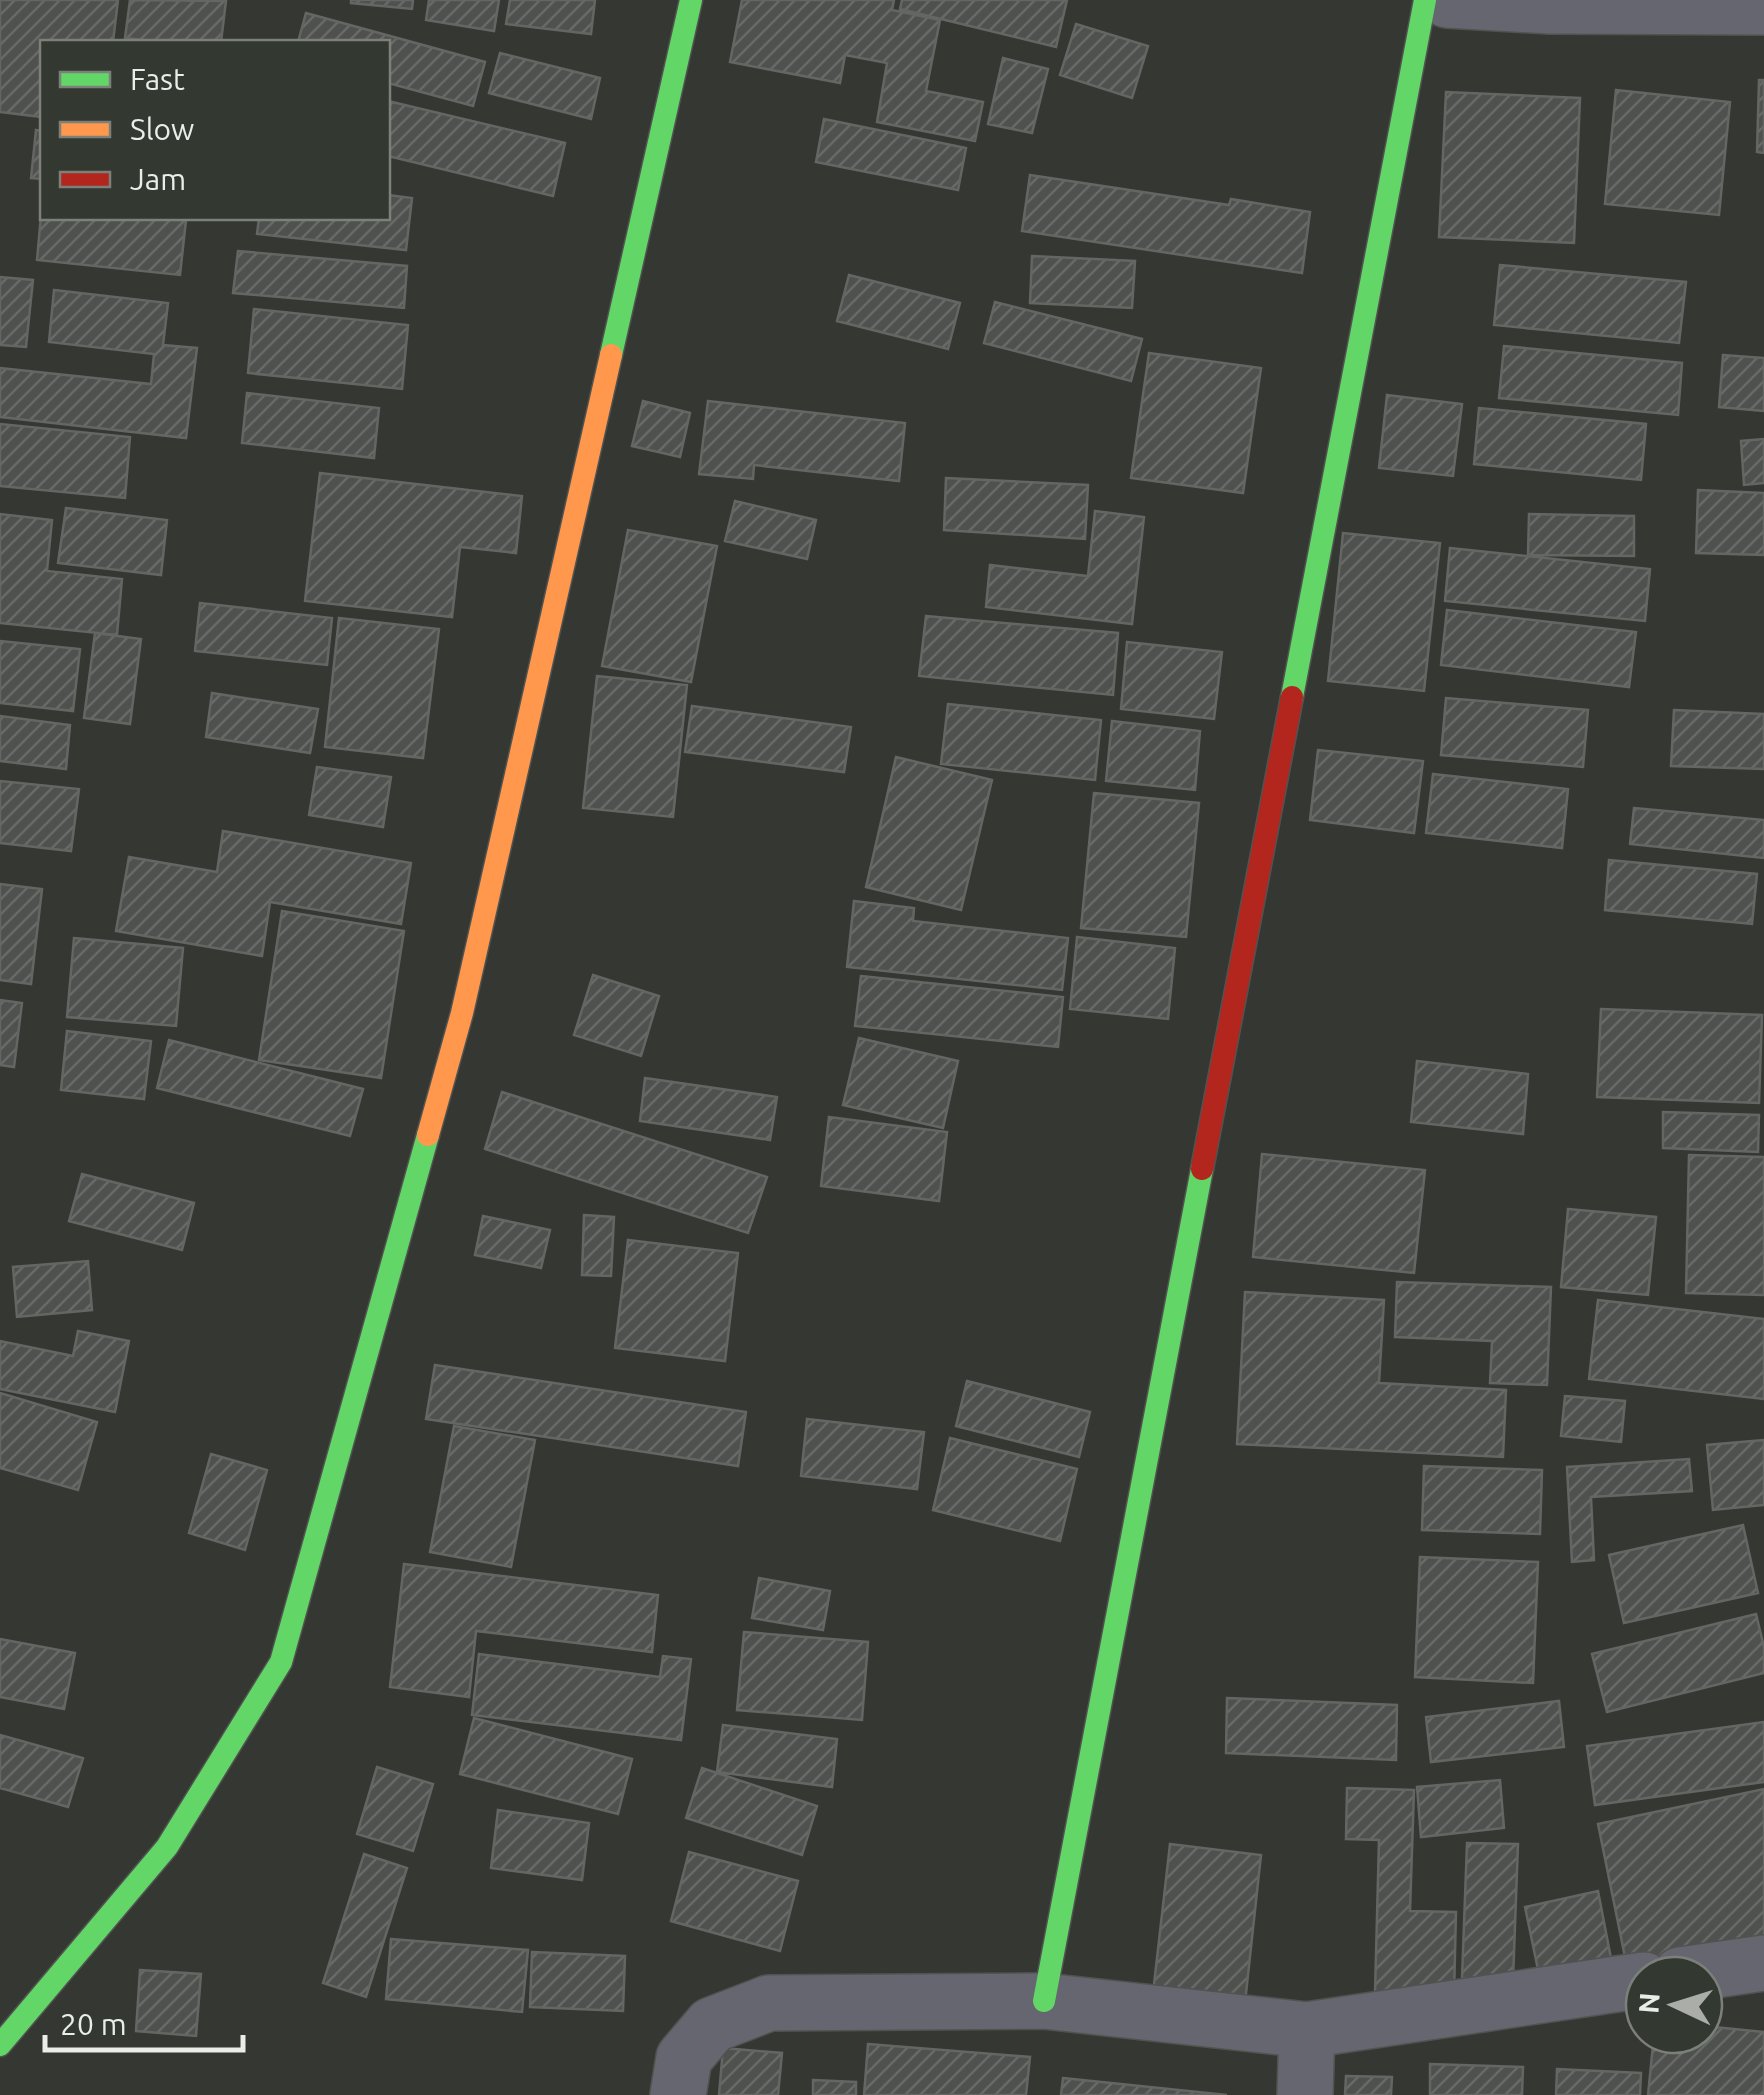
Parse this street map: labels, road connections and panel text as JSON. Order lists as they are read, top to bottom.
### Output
{
  "legend": ["Fast", "Slow", "Jam"],
  "scale_bar": "20 m",
  "north": "left"
}
